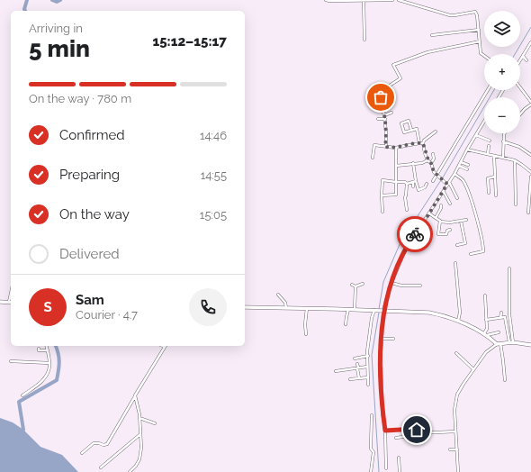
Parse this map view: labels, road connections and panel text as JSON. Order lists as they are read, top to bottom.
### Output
{
  "page": {
    "map_buttons": ["+", "−"],
    "heading": ["5 min", "Arriving in", "15:12–15:17"],
    "panel": ["Sam", "Courier · 4.7"],
    "bar": "On the way · 780 m",
    "list": [
      ["Confirmed", "14:46"],
      ["Preparing", "14:55"],
      ["On the way", "15:05"],
      "Delivered"
    ],
    "round": "S"
  }
}
